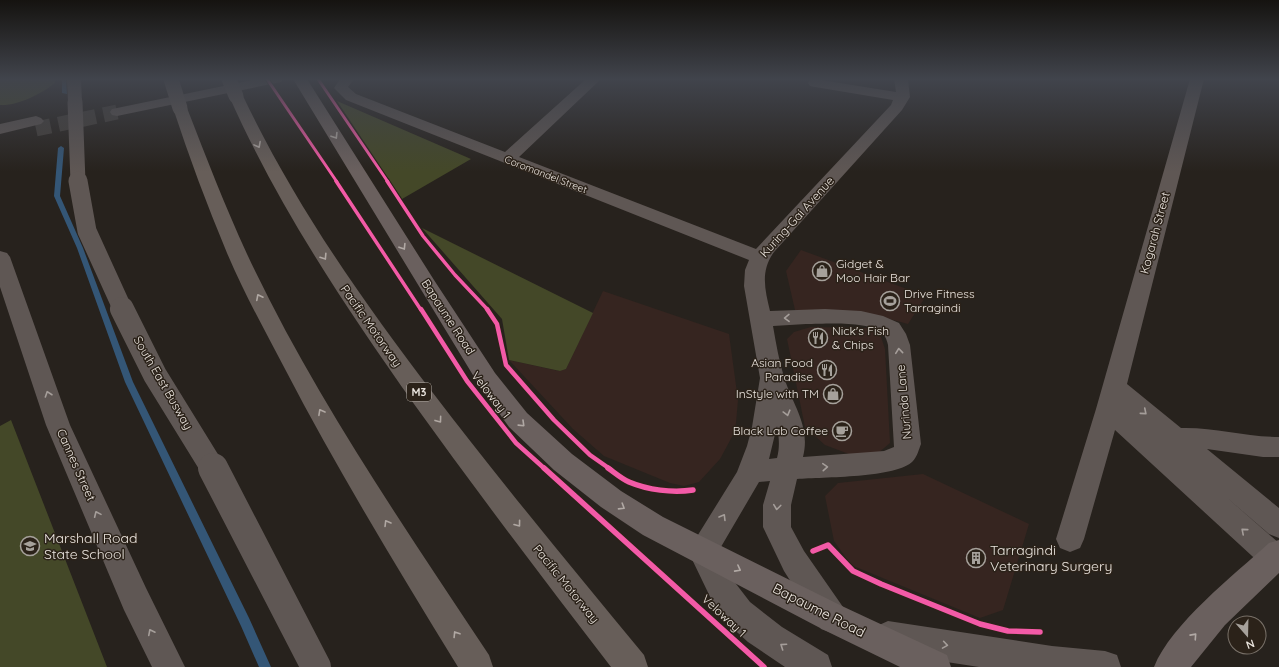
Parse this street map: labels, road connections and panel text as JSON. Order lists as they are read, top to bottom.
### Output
{
  "streets": {
    "highway": ["Pacific Motorway", "M3"],
    "main road": ["Bapaume Road"],
    "street": [
      "Coromandel Street",
      "Kuring-Gai Avenue",
      "Kogarah Street",
      "South East Busway",
      "Nurinda Lane",
      "Cannes Street"
    ],
    "cycle path": ["Veloway 1"]
  },
  "crossings": [
    ["Coromandel Street", "Kuring-Gai Avenue"],
    ["Kuring-Gai Avenue", "Bapaume Road"],
    ["Kuring-Gai Avenue", "Nurinda Lane"]
  ],
  "one_way": ["Bapaume Road", "Cannes Street"],
  "places": {
    "shop": ["Gidget & Moo Hair Bar", "InStyle with TM"],
    "sports": ["Drive Fitness Tarragindi"],
    "restaurant": ["Nick's Fish & Chips", "Asian Food Paradise"],
    "cafe": ["Black Lab Coffee"],
    "school or university": ["Marshall Road State School"],
    "building": ["Tarragindi Veterinary Surgery"]
  },
  "north": "bottom"
}
